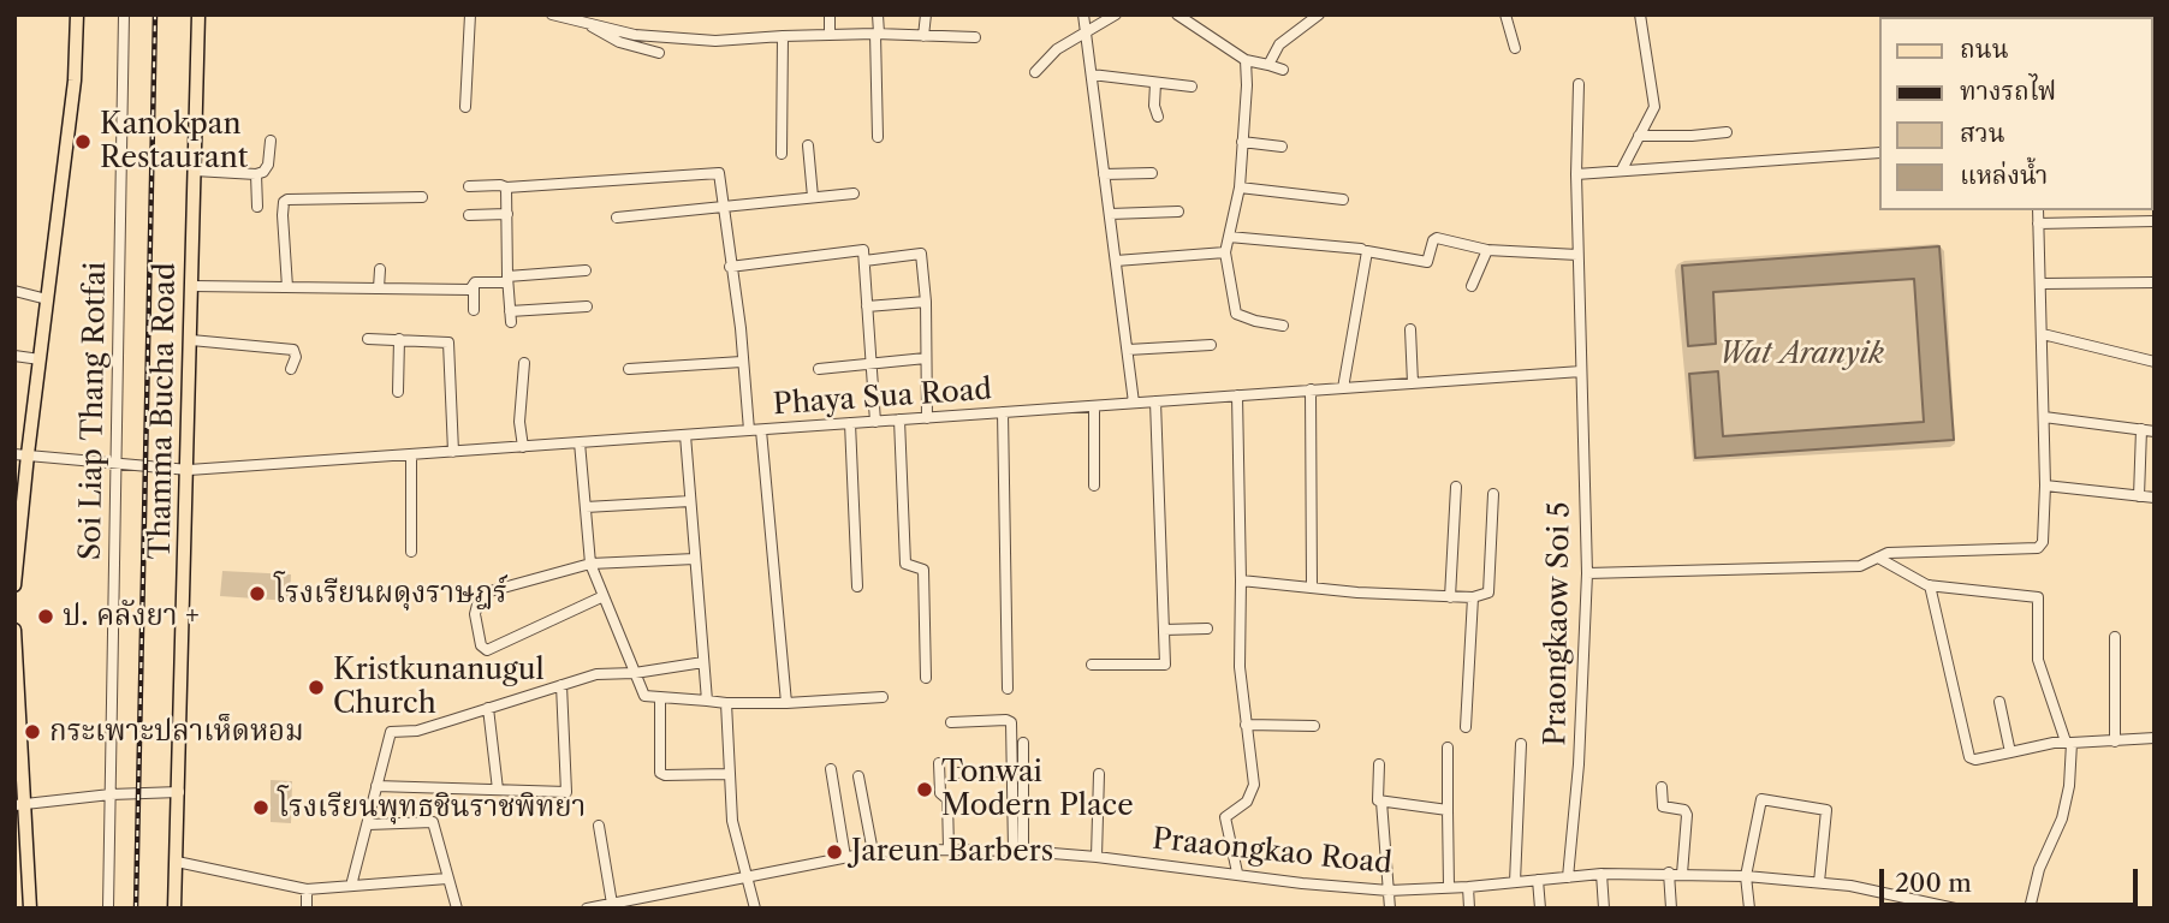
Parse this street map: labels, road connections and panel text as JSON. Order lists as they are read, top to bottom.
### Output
{
  "streets": {
    "main road": ["Thamma Bucha Road"],
    "street": [
      "Phaya Sua Road",
      "Soi Liap Thang Rotfai",
      "Praongkaow Soi 5",
      "Praaongkao Road"
    ]
  },
  "crossings": [
    ["Phaya Sua Road", "Soi Liap Thang Rotfai"],
    ["Phaya Sua Road", "Thamma Bucha Road"],
    ["Phaya Sua Road", "Praongkaow Soi 5"],
    ["Praongkaow Soi 5", "Praaongkao Road"]
  ],
  "parks": ["Wat Aranyik"],
  "places": [
    "Kanokpan Restaurant",
    "โรงเรียนผดุงราษฎร์",
    "ป. คลังยา +",
    "Kristkunanugul Church",
    "กระเพาะปลาเห็ดหอม",
    "Tonwai Modern Place",
    "โรงเรียนพุทธชินราชพิทยา",
    "Jareun Barbers"
  ],
  "legend": [
    "ถนน",
    "ทางรถไฟ",
    "สวน",
    "แหล่งน้ำ"
  ],
  "scale_bar": "200 m"
}
